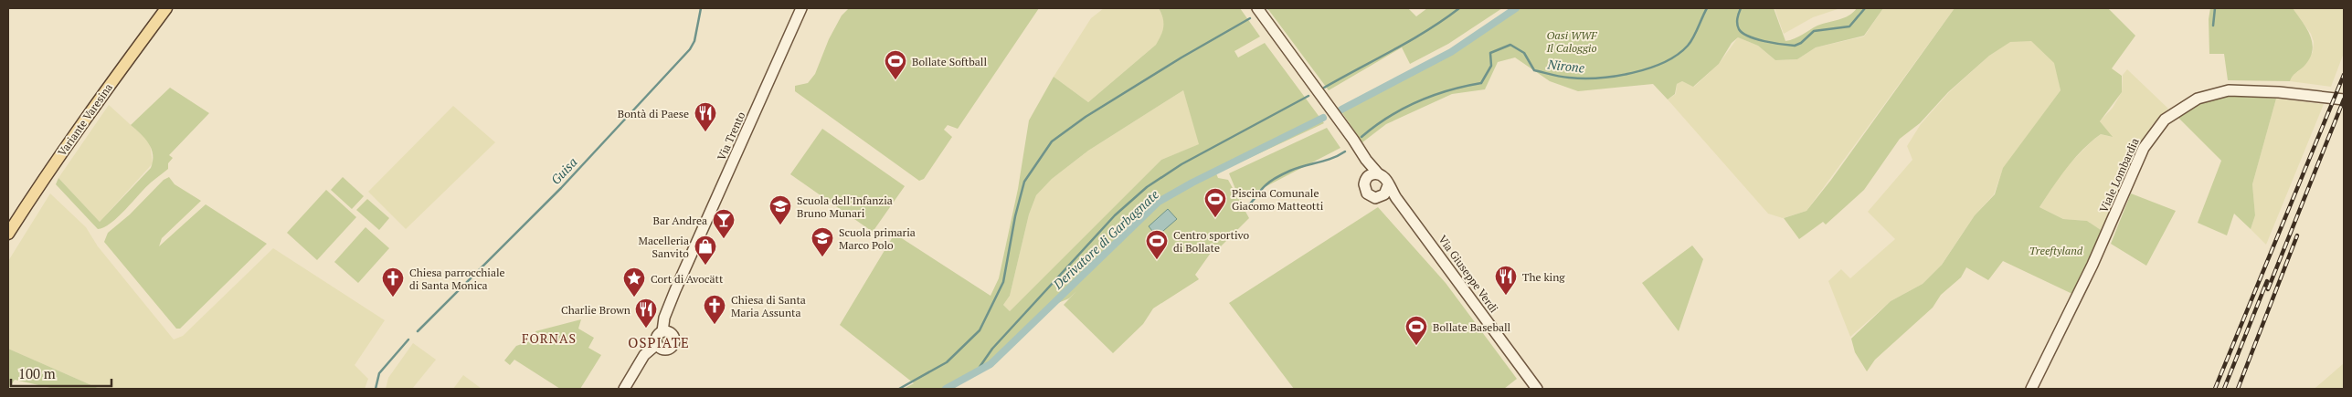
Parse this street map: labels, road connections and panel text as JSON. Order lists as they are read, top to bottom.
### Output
{
  "streets": {
    "main road": ["Variante Varesina"],
    "street": ["Via Trento", "Viale Lombardia", "Via Giuseppe Verdi"]
  },
  "districts": ["FORNAS", "OSPIATE"],
  "water": ["Nirone", "Guisa", "Derivatore di Garbagnate"],
  "parks": ["Oasi WWF Il Caloggio", "Treeftyland"],
  "places": {
    "sports": [
      "Bollate Softball",
      "Piscina Comunale Giacomo Matteotti",
      "Centro sportivo di Bollate",
      "Bollate Baseball"
    ],
    "restaurant": ["Bontà di Paese", "The king", "Charlie Brown"],
    "school or university": ["Scuola dell'Infanzia Bruno Munari", "Scuola primaria Marco Polo"],
    "bar": ["Bar Andrea"],
    "shop": ["Macelleria Sanvito"],
    "church": ["Chiesa parrocchiale di Santa Monica", "Chiesa di Santa Maria Assunta"],
    "place": ["Cort di Avocätt"]
  },
  "scale_bar": "100 m"
}
